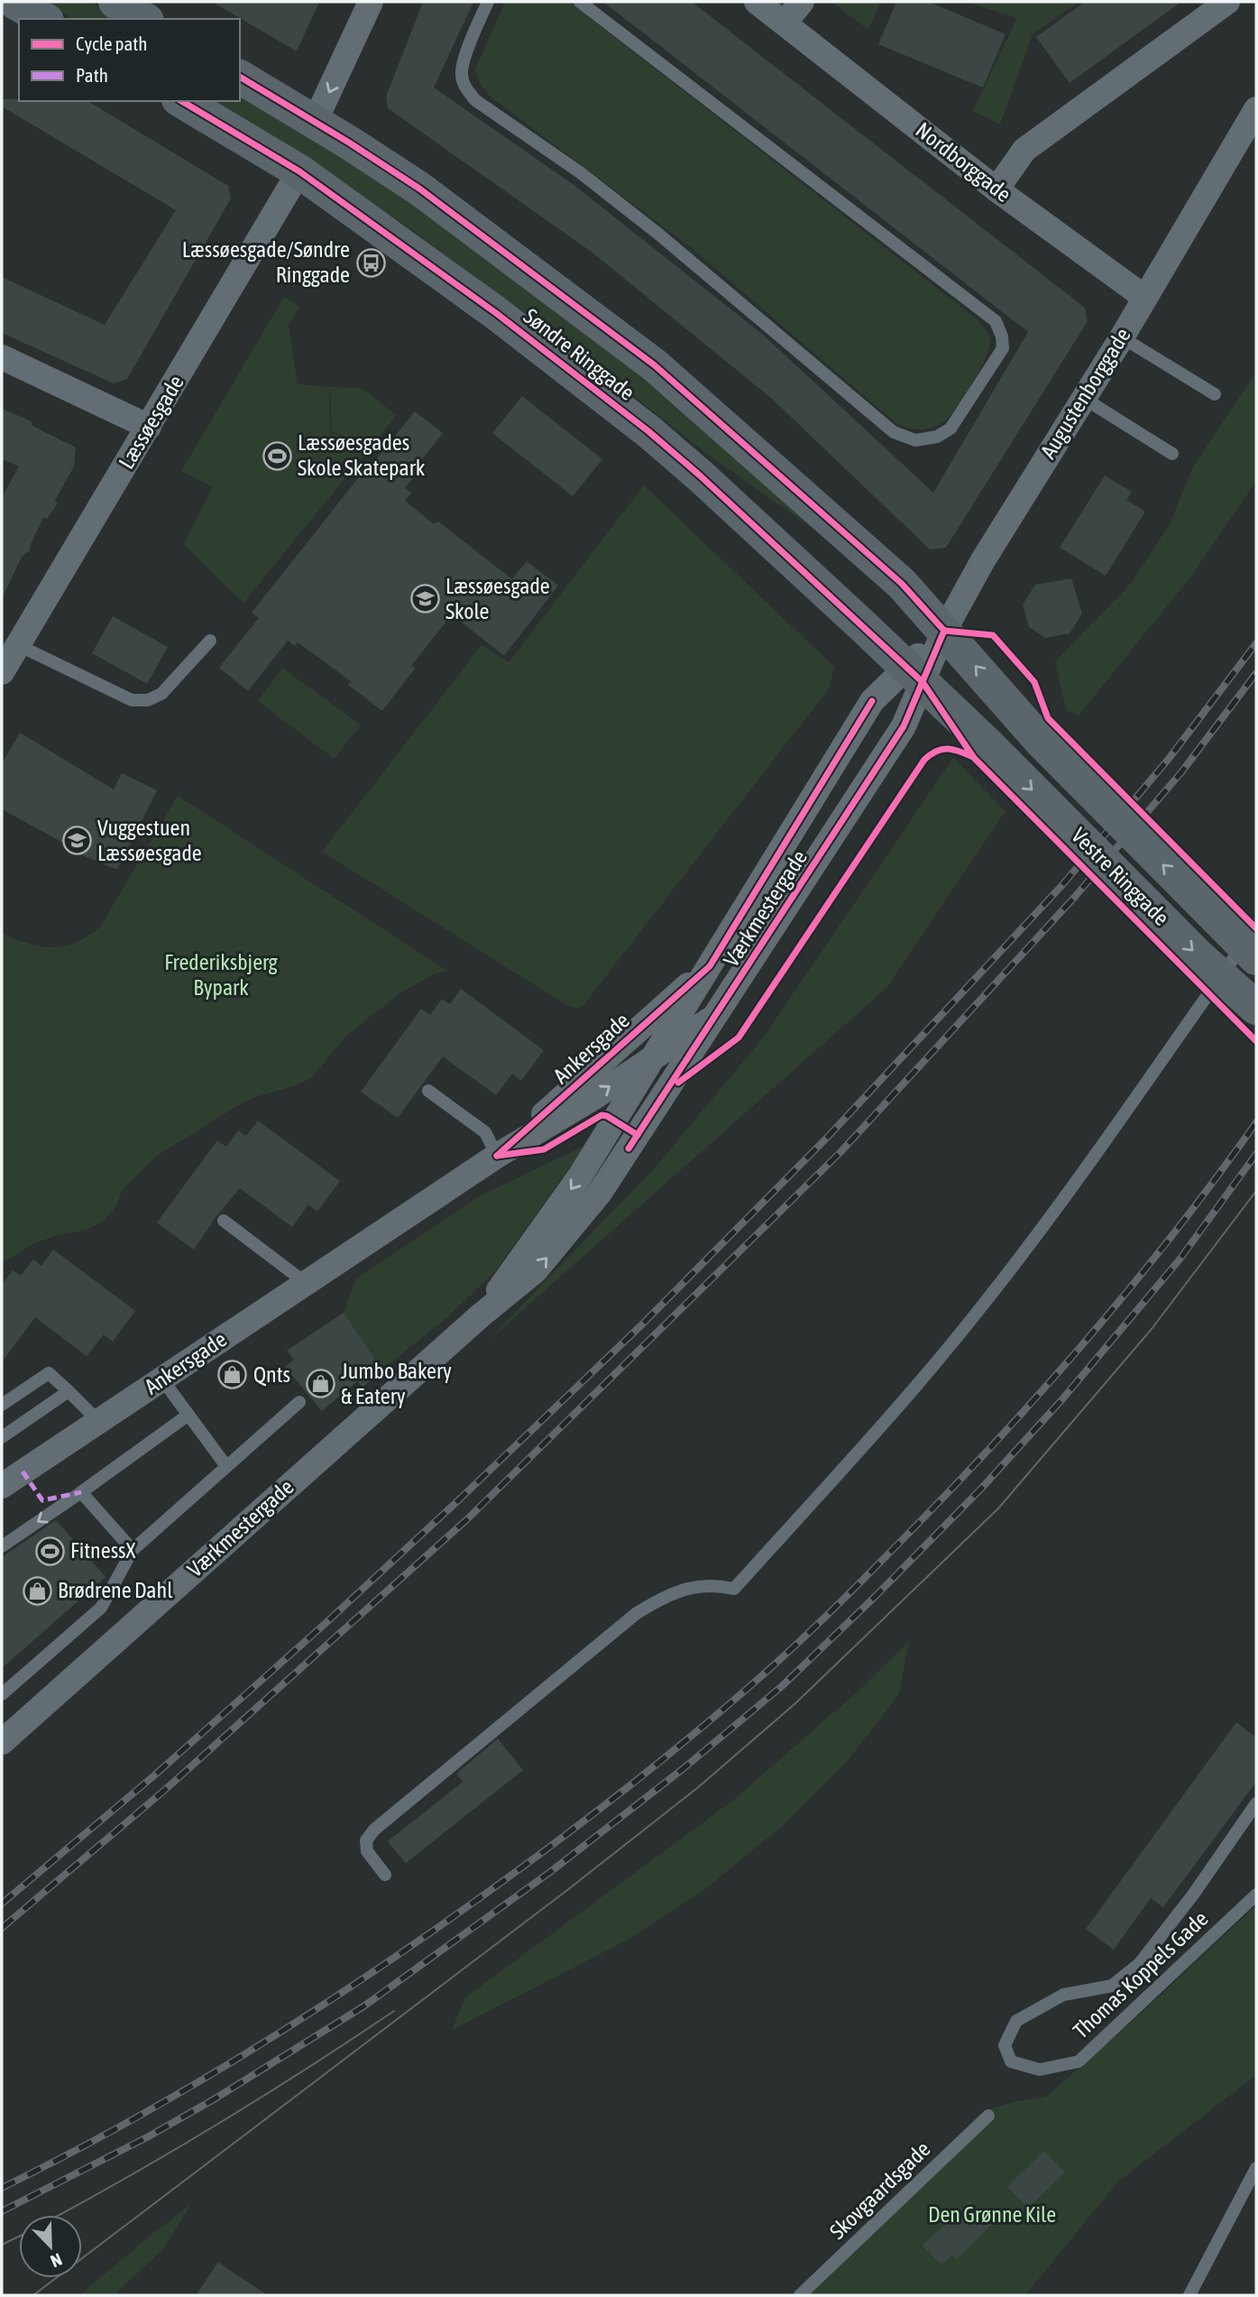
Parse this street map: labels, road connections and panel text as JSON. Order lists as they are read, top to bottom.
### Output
{
  "streets": {
    "main road": ["Søndre Ringgade", "Vestre Ringgade"],
    "street": [
      "Nordborggade",
      "Augustenborggade",
      "Læssøesgade",
      "Værkmestergade",
      "Ankersgade"
    ],
    "lane": ["Thomas Koppels Gade", "Skovgaardsgade"]
  },
  "crossings": [
    ["Nordborggade", "Augustenborggade"],
    ["Søndre Ringgade", "Augustenborggade"],
    ["Søndre Ringgade", "Læssøesgade"],
    ["Søndre Ringgade", "Vestre Ringgade"],
    ["Søndre Ringgade", "Værkmestergade"],
    ["Augustenborggade", "Værkmestergade"],
    ["Værkmestergade", "Ankersgade"]
  ],
  "parks": ["Frederiksbjerg Bypark", "Den Grønne Kile"],
  "places": {
    "bus stop": ["Læssøesgade/Søndre Ringgade"],
    "sports": ["Læssøesgades Skole Skatepark", "FitnessX"],
    "school or university": ["Læssøesgade Skole", "Vuggestuen Læssøesgade"],
    "shop": ["Qnts", "Jumbo Bakery & Eatery", "Brødrene Dahl"]
  },
  "legend": ["Cycle path", "Path"],
  "north": "bottom right"
}
